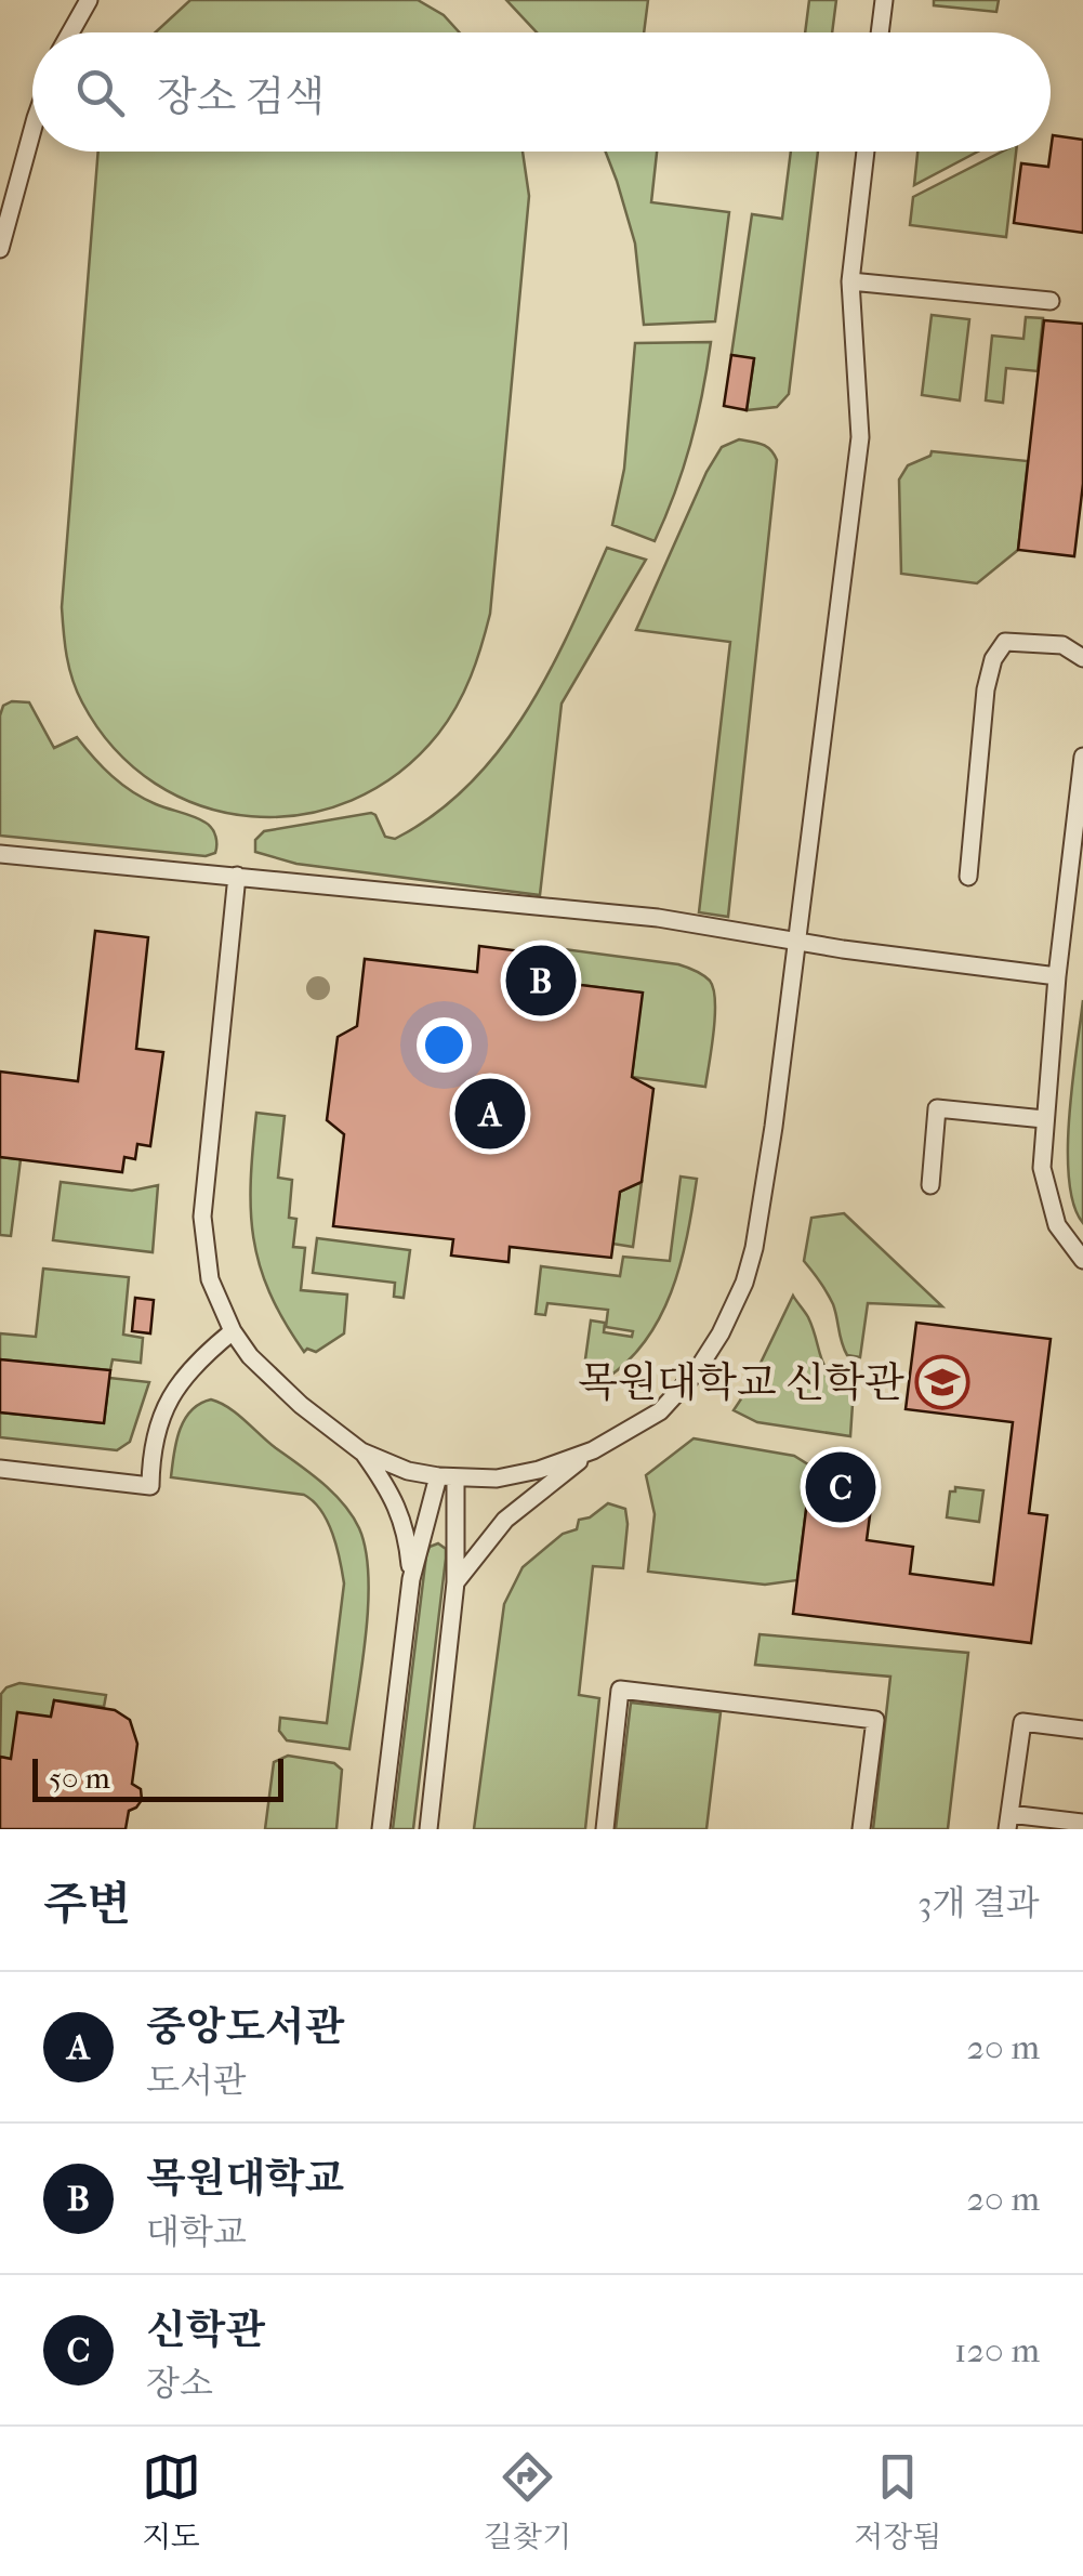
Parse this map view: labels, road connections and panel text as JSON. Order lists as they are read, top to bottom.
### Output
{
  "places": {
    "school or university": ["목원대학교 신학관"]
  },
  "scale_bar": "50 m",
  "page": {
    "search": "장소 검색",
    "pins": ["B", "A", "C"],
    "scale": "50 m",
    "heading": ["주변", "3개 결과"],
    "list": [
      {
        "mark": "A",
        "name": "중앙도서관",
        "note": "도서관",
        "value": "20 m"
      },
      {
        "mark": "B",
        "name": "목원대학교",
        "note": "대학교",
        "value": "20 m"
      },
      {
        "mark": "C",
        "name": "신학관",
        "note": "장소",
        "value": "120 m"
      }
    ],
    "nav": ["지도", "길찾기", "저장됨"]
  }
}
